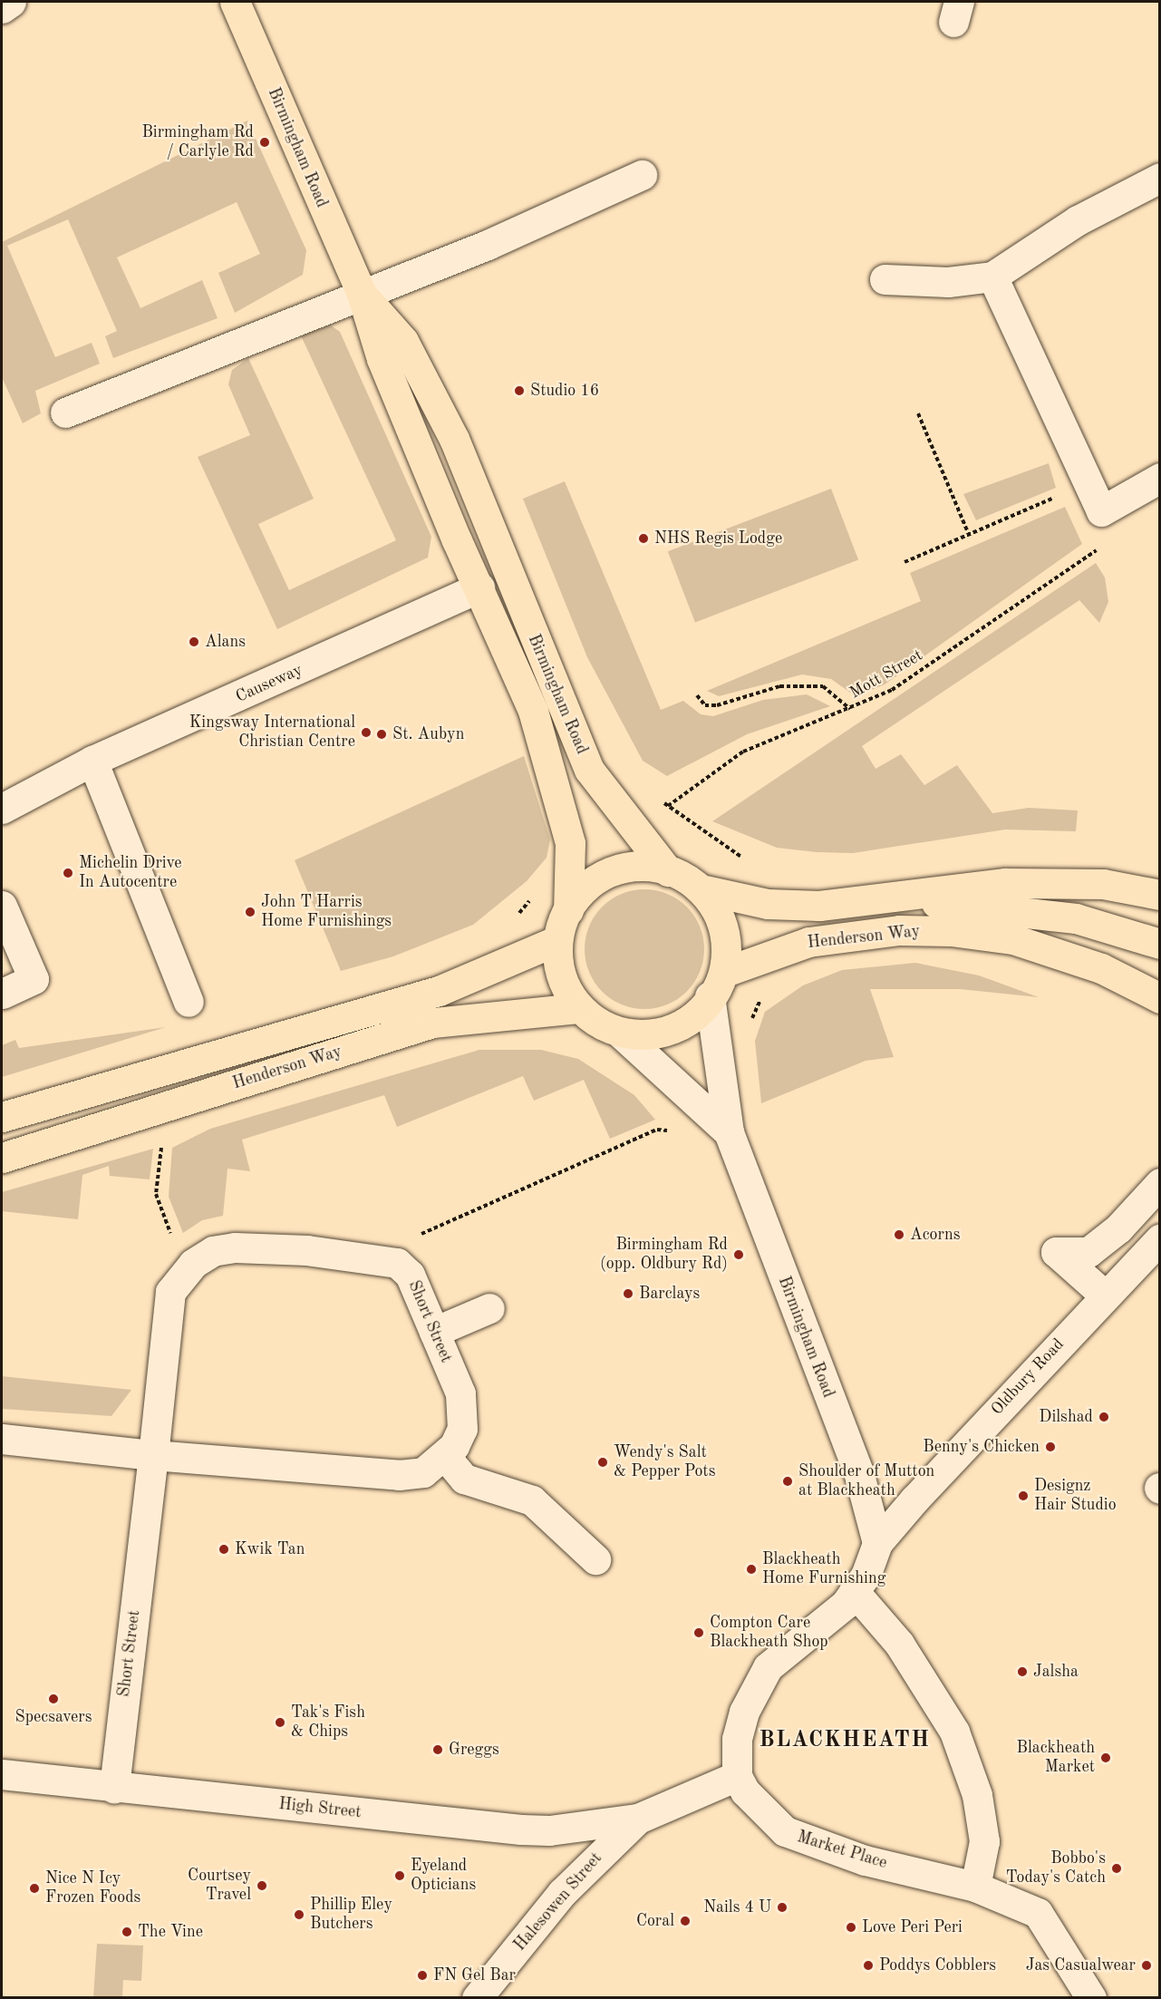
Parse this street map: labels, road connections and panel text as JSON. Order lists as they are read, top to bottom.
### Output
{
  "streets": {
    "main road": ["Birmingham Road", "Henderson Way"],
    "street": [
      "Causeway",
      "Short Street",
      "Oldbury Road",
      "High Street",
      "Market Place",
      "Halesowen Street"
    ],
    "path": ["Mott Street"]
  },
  "crossings": [
    ["Birmingham Road", "Mott Street"],
    ["Birmingham Road", "Causeway"],
    ["Birmingham Road", "Henderson Way"],
    ["Birmingham Road", "Oldbury Road"],
    ["Short Street", "High Street"],
    ["High Street", "Halesowen Street"],
    ["Market Place", "Halesowen Street"]
  ],
  "districts": ["BLACKHEATH"],
  "places": [
    "Birmingham Rd / Carlyle Rd",
    "Studio 16",
    "NHS Regis Lodge",
    "Alans",
    "Kingsway International Christian Centre",
    "St. Aubyn",
    "Michelin Drive In Autocentre",
    "John T Harris Home Furnishings",
    "Acorns",
    "Birmingham Rd (opp. Oldbury Rd)",
    "Barclays",
    "Dilshad",
    "Benny's Chicken",
    "Wendy's Salt & Pepper Pots",
    "Shoulder of Mutton at Blackheath",
    "Designz Hair Studio",
    "Kwik Tan",
    "Blackheath Home Furnishing",
    "Compton Care Blackheath Shop",
    "Jalsha",
    "Specsavers",
    "Tak's Fish & Chips",
    "Greggs",
    "Blackheath Market",
    "Bobbo's Today's Catch",
    "Eyeland Opticians",
    "Courtsey Travel",
    "Nice N Icy Frozen Foods",
    "Nails 4 U",
    "Phillip Eley Butchers",
    "Coral",
    "Love Peri Peri",
    "The Vine",
    "Poddys Cobblers",
    "Jas Casualwear",
    "FN Gel Bar"
  ]
}
